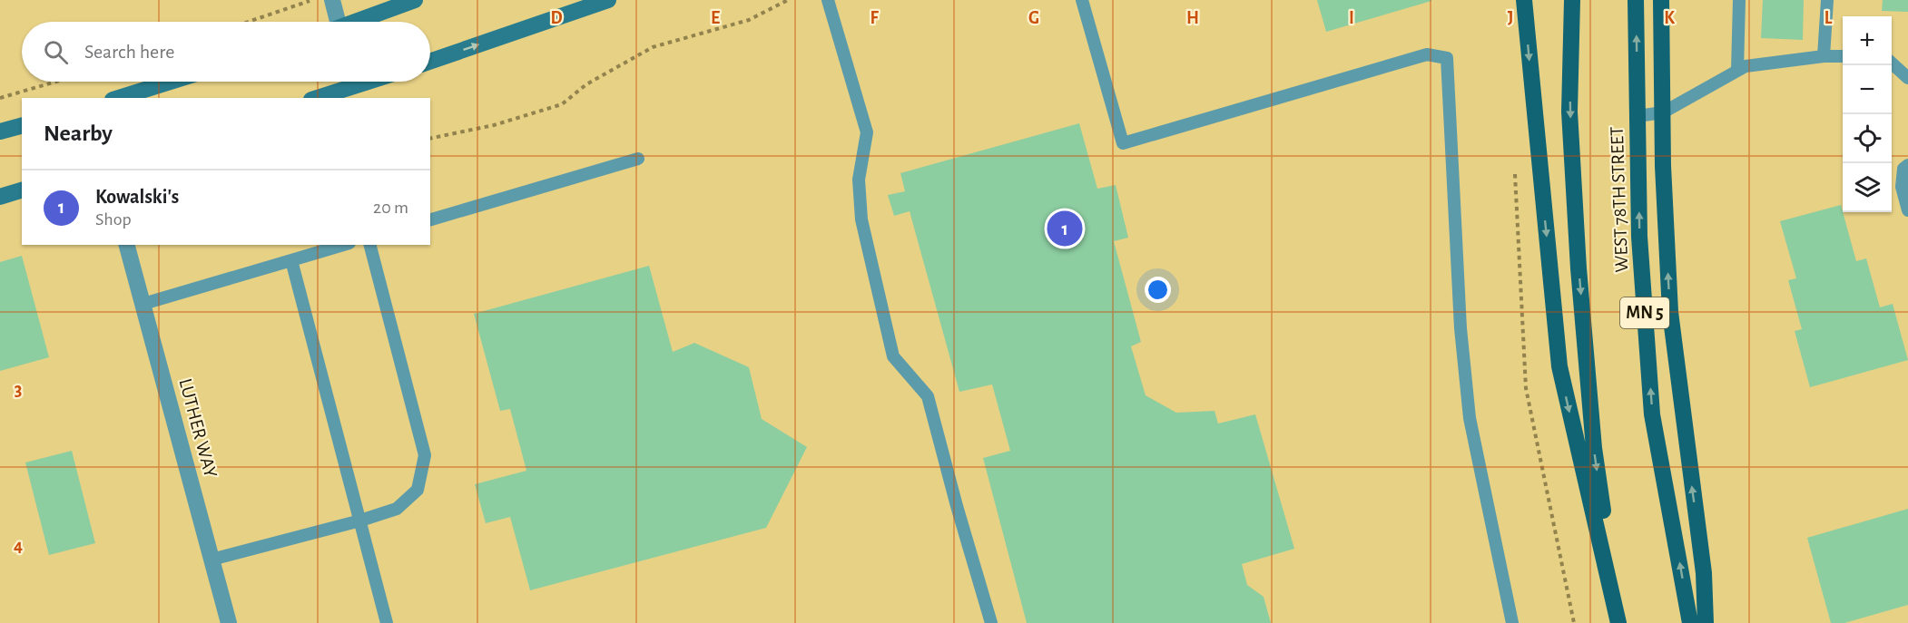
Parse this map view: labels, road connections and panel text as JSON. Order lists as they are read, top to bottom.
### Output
{
  "streets": {
    "main road": ["WEST 78TH STREET", "MN 5"],
    "street": ["LUTHER WAY"]
  },
  "page": {
    "map_buttons": ["+", "−"],
    "search": "Search here",
    "heading": "Nearby",
    "list": [
      {
        "mark": "1",
        "name": "Kowalski's",
        "note": "Shop",
        "value": "20 m"
      }
    ],
    "pins": "1"
  },
  "grid": {
    "columns": [
      "D",
      "E",
      "F",
      "G",
      "H",
      "I",
      "J",
      "K",
      "L"
    ],
    "rows": ["3", "4"]
  }
}
